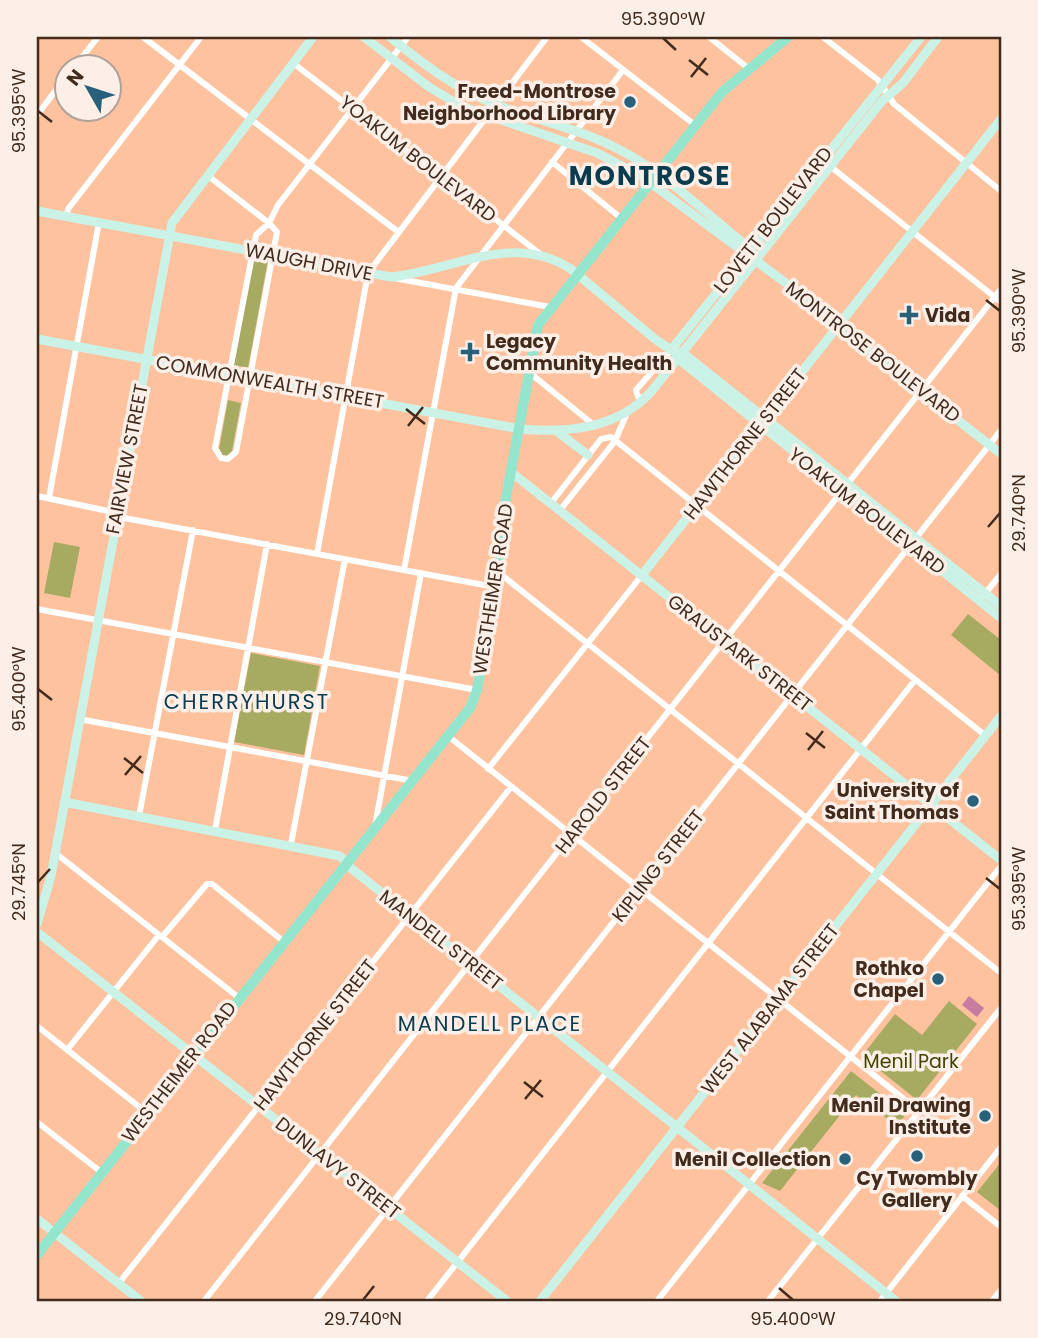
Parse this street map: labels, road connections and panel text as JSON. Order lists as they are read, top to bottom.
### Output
{
  "streets": {
    "main road": ["WESTHEIMER ROAD"],
    "street": [
      "YOAKUM BOULEVARD",
      "LOVETT BOULEVARD",
      "WAUGH DRIVE",
      "MONTROSE BOULEVARD",
      "COMMONWEALTH STREET",
      "HAWTHORNE STREET",
      "FAIRVIEW STREET",
      "GRAUSTARK STREET",
      "HAROLD STREET",
      "KIPLING STREET",
      "MANDELL STREET",
      "WEST ALABAMA STREET",
      "DUNLAVY STREET"
    ]
  },
  "crossings": [
    ["YOAKUM BOULEVARD", "LOVETT BOULEVARD"],
    ["YOAKUM BOULEVARD", "WAUGH DRIVE"],
    ["YOAKUM BOULEVARD", "HAWTHORNE STREET"],
    ["YOAKUM BOULEVARD", "FAIRVIEW STREET"],
    ["YOAKUM BOULEVARD", "WESTHEIMER ROAD"],
    ["YOAKUM BOULEVARD", "HAROLD STREET"],
    ["YOAKUM BOULEVARD", "KIPLING STREET"],
    ["LOVETT BOULEVARD", "MONTROSE BOULEVARD"],
    ["LOVETT BOULEVARD", "COMMONWEALTH STREET"],
    ["LOVETT BOULEVARD", "GRAUSTARK STREET"],
    ["WAUGH DRIVE", "FAIRVIEW STREET"],
    ["WAUGH DRIVE", "WESTHEIMER ROAD"],
    ["MONTROSE BOULEVARD", "HAWTHORNE STREET"],
    ["MONTROSE BOULEVARD", "WESTHEIMER ROAD"],
    ["MONTROSE BOULEVARD", "HAROLD STREET"],
    ["MONTROSE BOULEVARD", "KIPLING STREET"],
    ["COMMONWEALTH STREET", "FAIRVIEW STREET"],
    ["COMMONWEALTH STREET", "WESTHEIMER ROAD"],
    ["HAWTHORNE STREET", "GRAUSTARK STREET"],
    ["HAWTHORNE STREET", "MANDELL STREET"],
    ["HAWTHORNE STREET", "DUNLAVY STREET"],
    ["FAIRVIEW STREET", "MANDELL STREET"],
    ["WESTHEIMER ROAD", "GRAUSTARK STREET"],
    ["WESTHEIMER ROAD", "MANDELL STREET"],
    ["WESTHEIMER ROAD", "DUNLAVY STREET"],
    ["GRAUSTARK STREET", "HAROLD STREET"],
    ["GRAUSTARK STREET", "KIPLING STREET"],
    ["GRAUSTARK STREET", "WEST ALABAMA STREET"],
    ["HAROLD STREET", "MANDELL STREET"],
    ["HAROLD STREET", "DUNLAVY STREET"],
    ["KIPLING STREET", "MANDELL STREET"],
    ["KIPLING STREET", "DUNLAVY STREET"],
    ["MANDELL STREET", "WEST ALABAMA STREET"]
  ],
  "districts": ["MONTROSE", "CHERRYHURST", "MANDELL PLACE"],
  "parks": ["Menil Park"],
  "places": {
    "other": [
      "Freed-Montrose Neighborhood Library",
      "University of Saint Thomas",
      "Rothko Chapel",
      "Menil Drawing Institute",
      "Cy Twombly Gallery",
      "Menil Collection"
    ],
    "health": ["Vida", "Legacy Community Health"]
  },
  "north": "top left",
  "coordinates": [
    "95.390°W",
    "95.395°W",
    "29.740°N",
    "95.400°W",
    "29.745°N"
  ]
}
